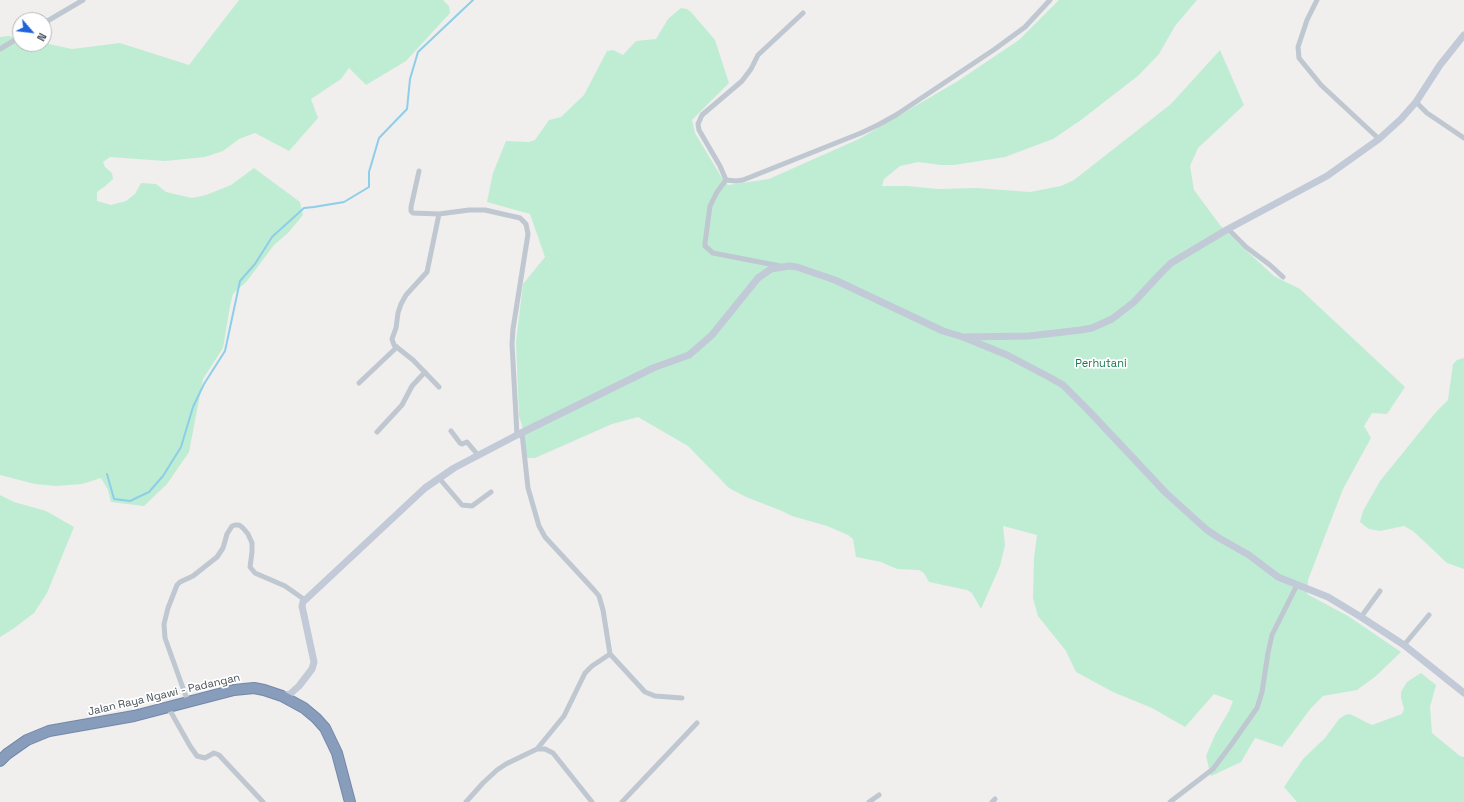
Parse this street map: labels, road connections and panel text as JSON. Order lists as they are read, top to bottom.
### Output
{
  "streets": {
    "highway": ["Jalan Raya Ngawi - Padangan"]
  },
  "parks": ["Perhutani"],
  "north": "bottom right"
}
